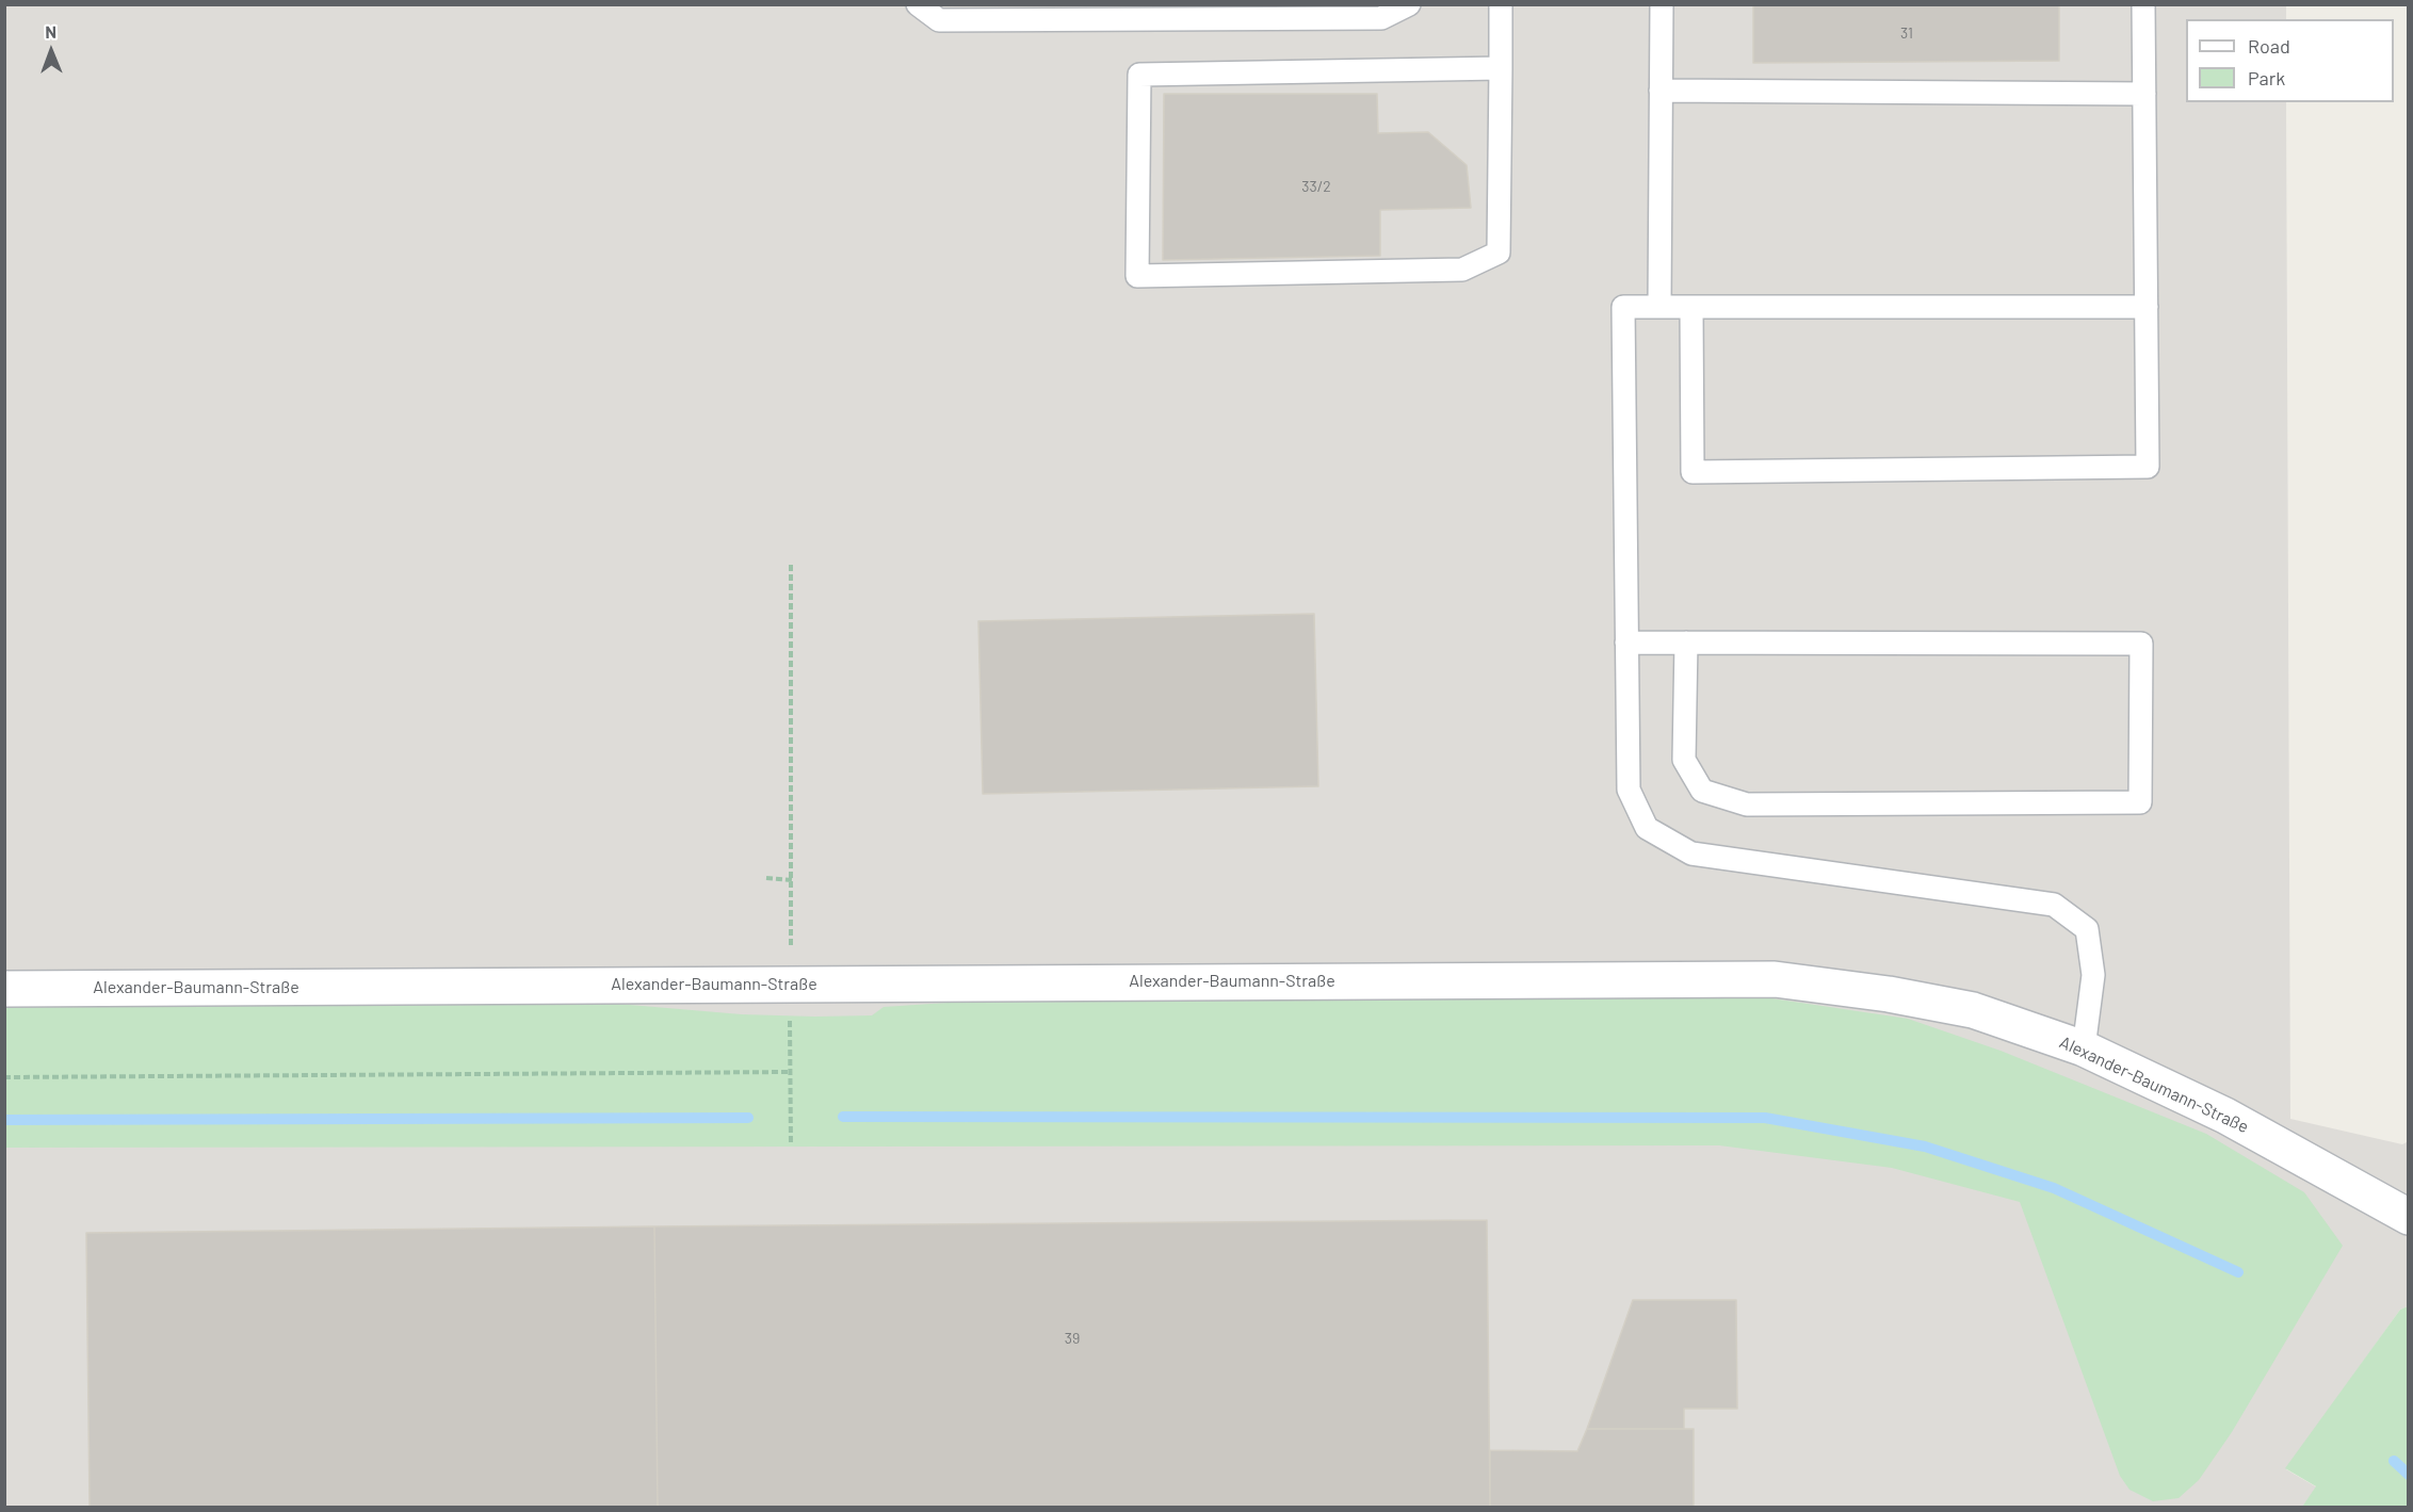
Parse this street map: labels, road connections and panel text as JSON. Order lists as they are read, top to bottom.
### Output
{
  "streets": {
    "street": ["Alexander-Baumann-Straße"]
  },
  "house_numbers": ["31", "33/2", "39"],
  "legend": ["Road", "Park"],
  "north": "top"
}
